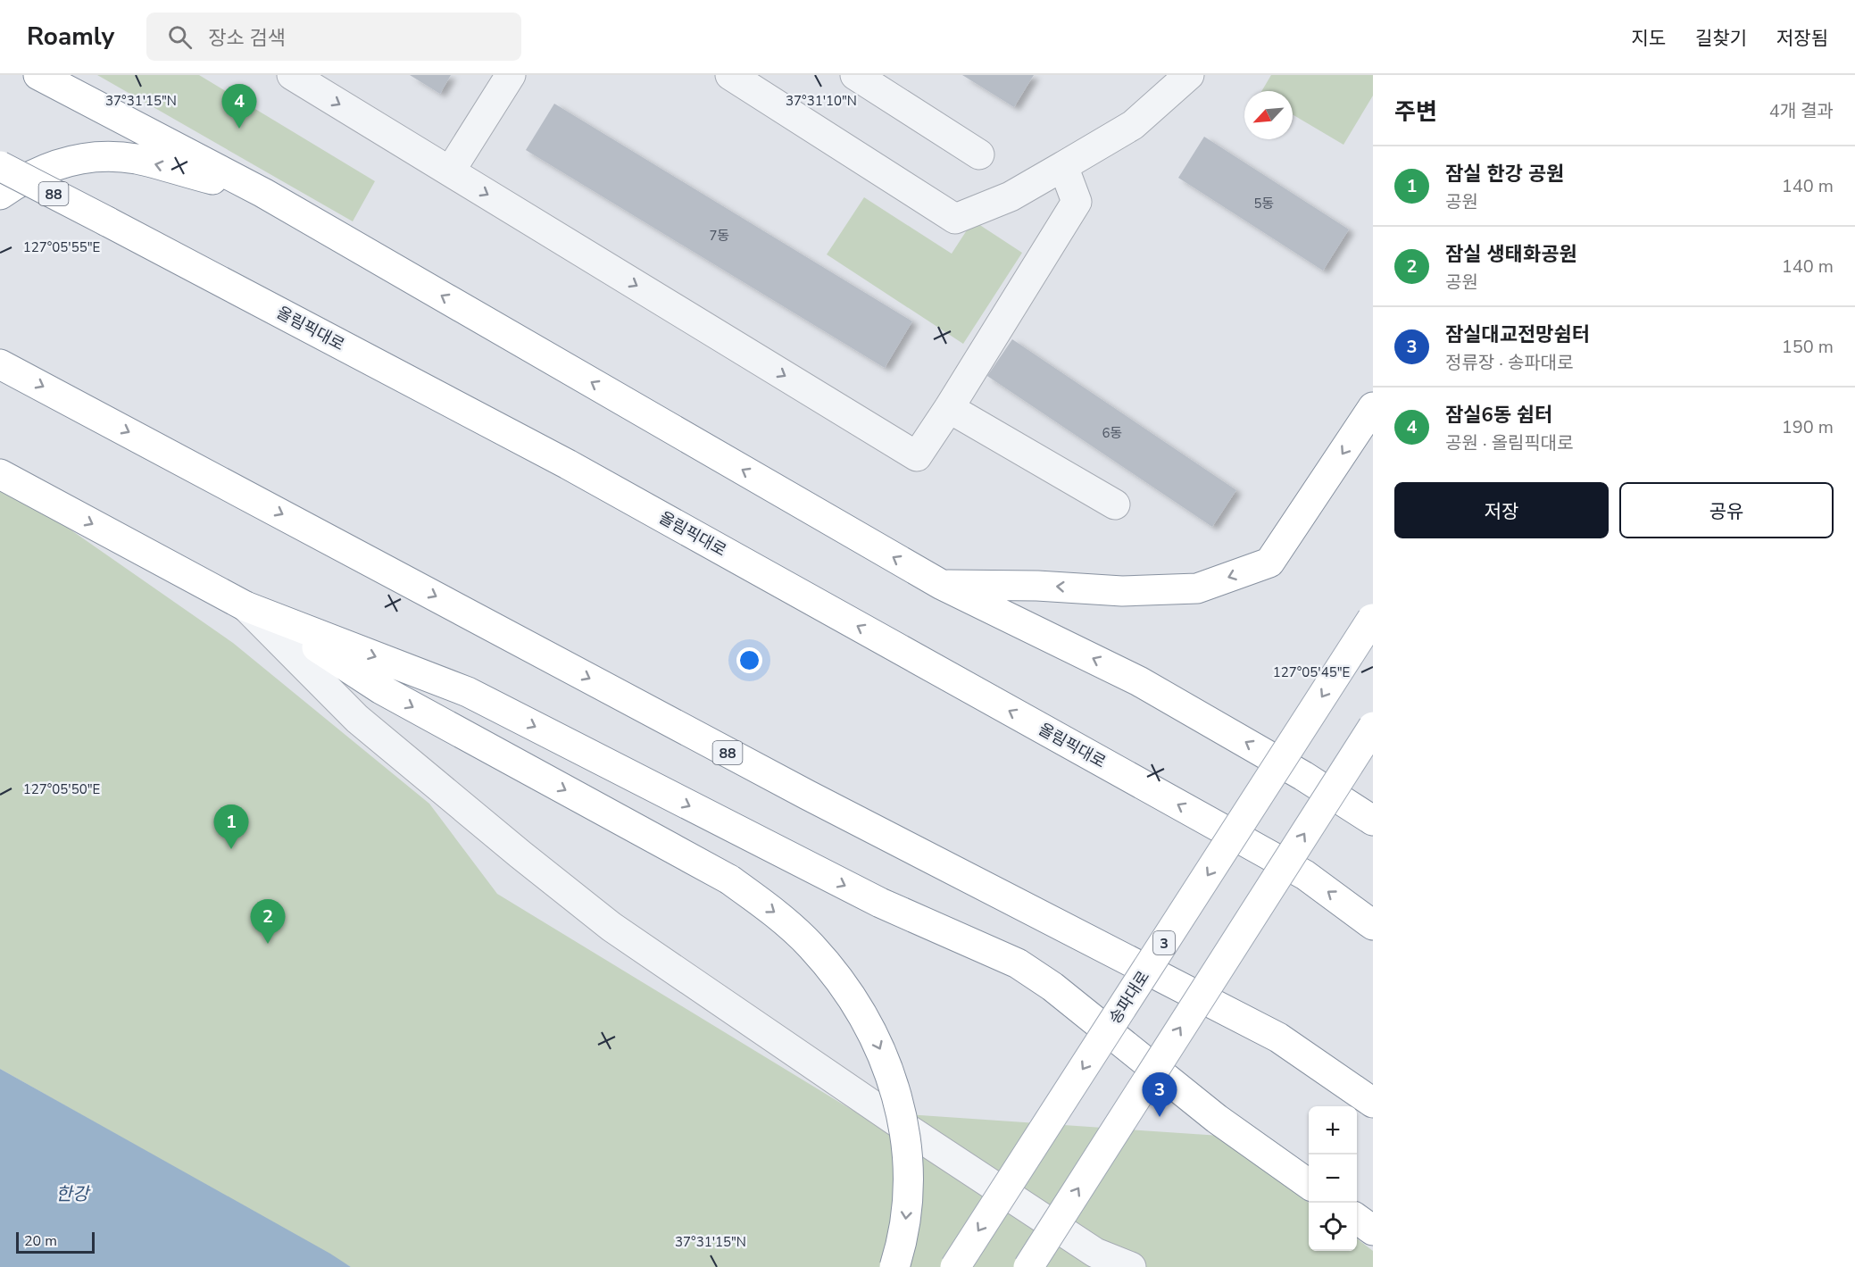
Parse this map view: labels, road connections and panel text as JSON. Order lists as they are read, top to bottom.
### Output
{
  "streets": {
    "main road": [
      "88",
      "올림픽대로",
      "3",
      "송파대로"
    ]
  },
  "water": ["한강"],
  "house_numbers": ["5동", "7동", "6동"],
  "scale_bar": "20 m",
  "north": "bottom left",
  "page": {
    "header": "Roamly",
    "search": "장소 검색",
    "nav": ["지도", "길찾기", "저장됨"],
    "heading": ["주변", "4개 결과"],
    "pins": [
      "4",
      "1",
      "2",
      "3"
    ],
    "list": [
      {
        "mark": "1",
        "name": "잠실 한강 공원",
        "note": "공원",
        "value": "140 m"
      },
      {
        "mark": "2",
        "name": "잠실 생태화공원",
        "note": "공원",
        "value": "140 m"
      },
      {
        "mark": "3",
        "name": "잠실대교전망쉼터",
        "note": "정류장 · 송파대로",
        "value": "150 m"
      },
      {
        "mark": "4",
        "name": "잠실6동 쉼터",
        "note": "공원 · 올림픽대로",
        "value": "190 m"
      }
    ],
    "buttons": ["저장", "공유"],
    "map_buttons": ["+", "−"],
    "scale": "20 m"
  },
  "coordinates": [
    "37°31'15\"N",
    "37°31'10\"N",
    "127°05'55\"E",
    "127°05'45\"E",
    "127°05'50\"E"
  ]
}
